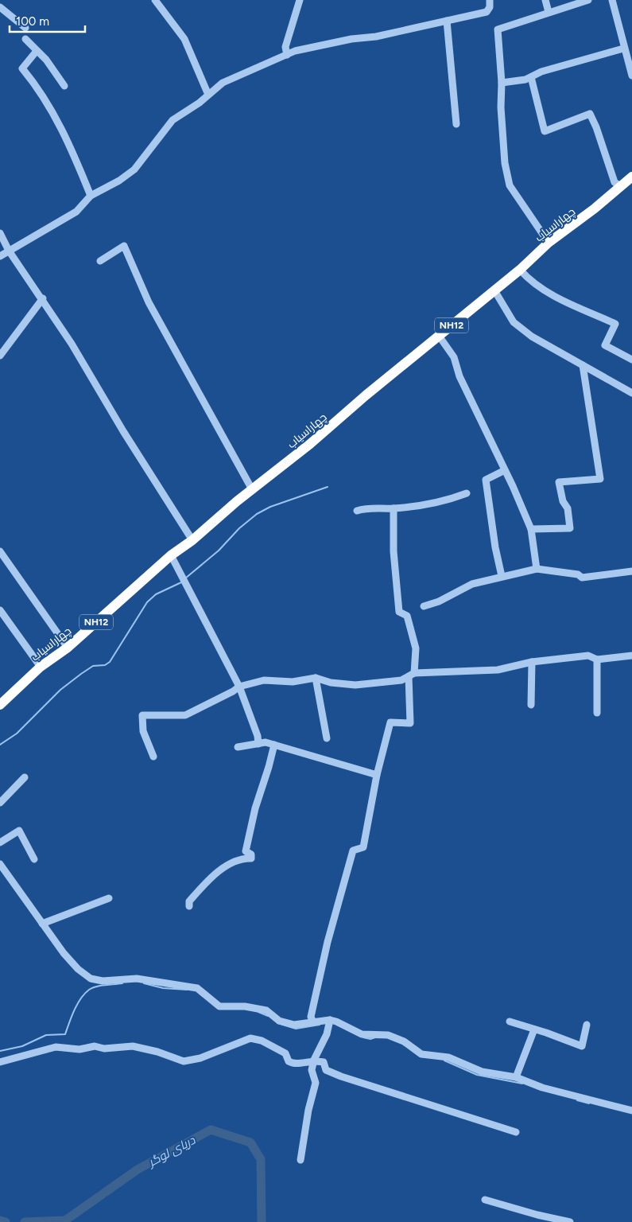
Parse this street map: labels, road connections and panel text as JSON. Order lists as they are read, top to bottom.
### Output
{
  "streets": {
    "highway": ["چهاراسیاب", "NH12"]
  },
  "water": ["دریای لوگر"],
  "scale_bar": "100 m"
}
